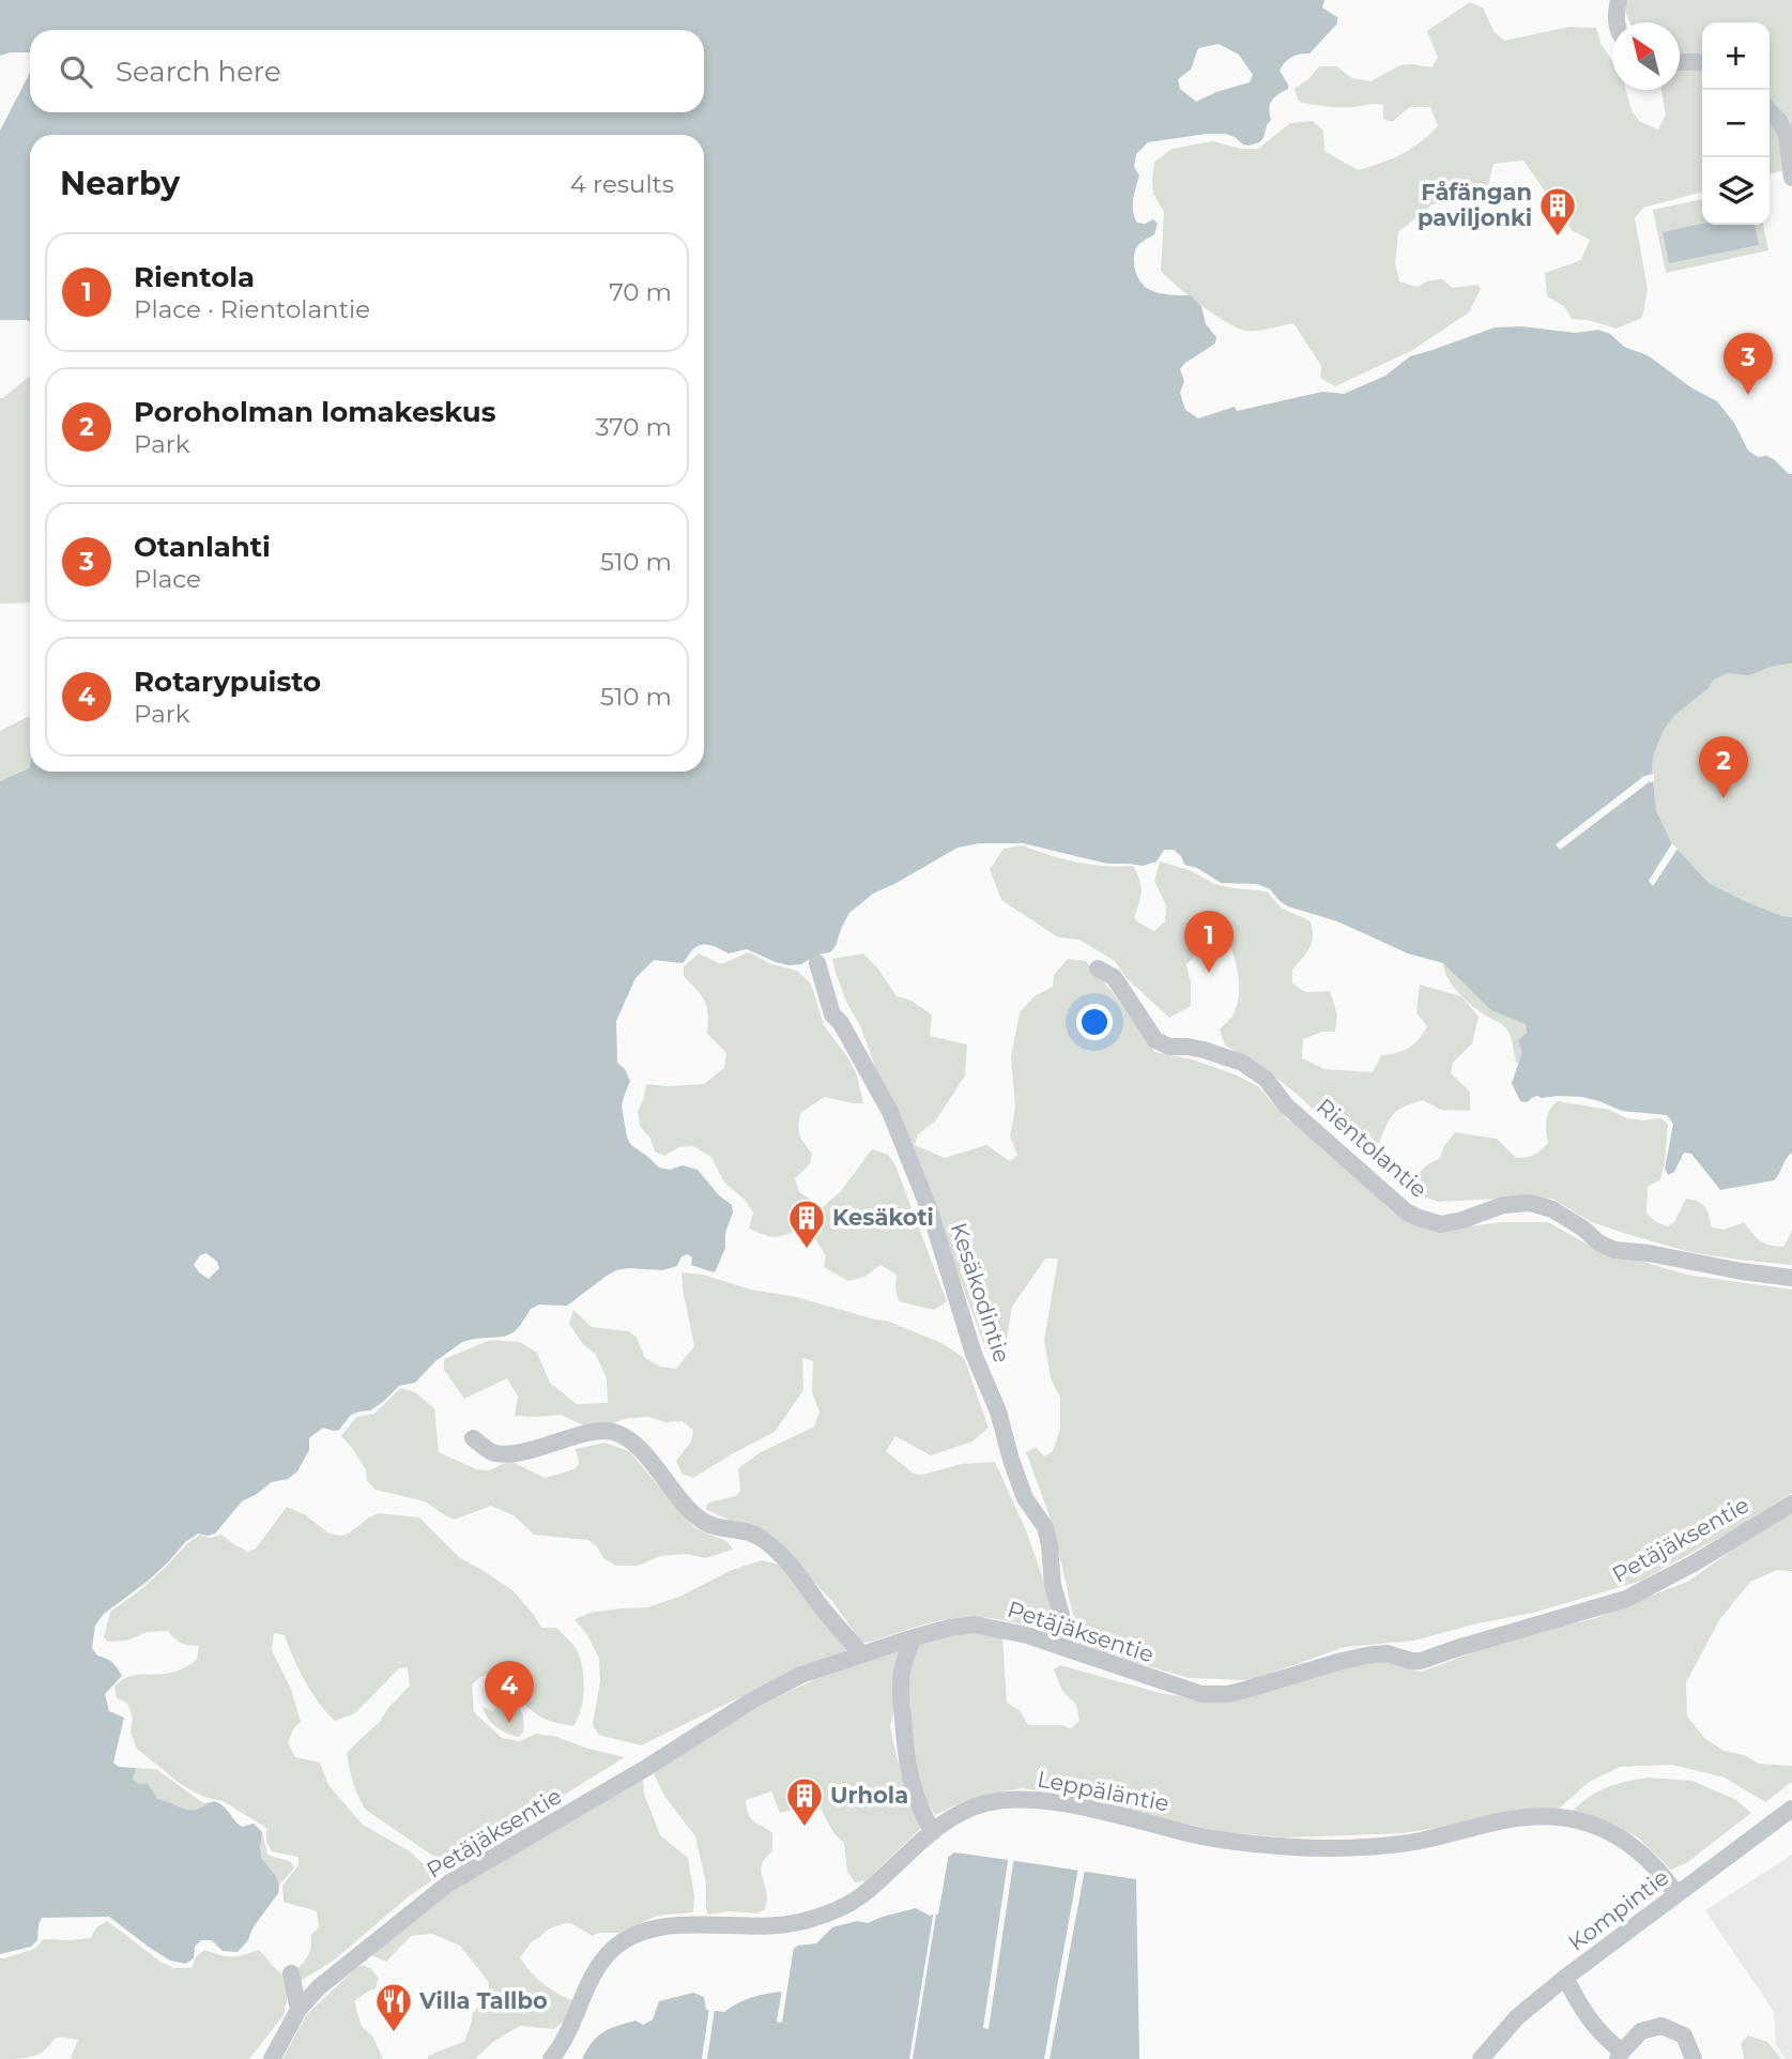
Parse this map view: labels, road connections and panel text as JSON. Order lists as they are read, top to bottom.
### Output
{
  "streets": {
    "street": [
      "Rientolantie",
      "Kesäkodintie",
      "Petäjäksentie",
      "Leppäläntie",
      "Kompintie"
    ]
  },
  "crossings": [
    ["Kesäkodintie", "Petäjäksentie"],
    ["Leppäläntie", "Kompintie"]
  ],
  "places": {
    "building": ["Fåfängan paviljonki", "Kesäkoti", "Urhola"],
    "restaurant": ["Villa Tallbo"]
  },
  "north": "top left",
  "page": {
    "map_buttons": ["+", "−"],
    "search": "Search here",
    "heading": ["Nearby", "4 results"],
    "list": [
      {
        "mark": "1",
        "name": "Rientola",
        "note": "Place · Rientolantie",
        "value": "70 m"
      },
      {
        "mark": "2",
        "name": "Poroholman lomakeskus",
        "note": "Park",
        "value": "370 m"
      },
      {
        "mark": "3",
        "name": "Otanlahti",
        "note": "Place",
        "value": "510 m"
      },
      {
        "mark": "4",
        "name": "Rotarypuisto",
        "note": "Park",
        "value": "510 m"
      }
    ],
    "pins": [
      "3",
      "2",
      "1",
      "4"
    ]
  }
}
